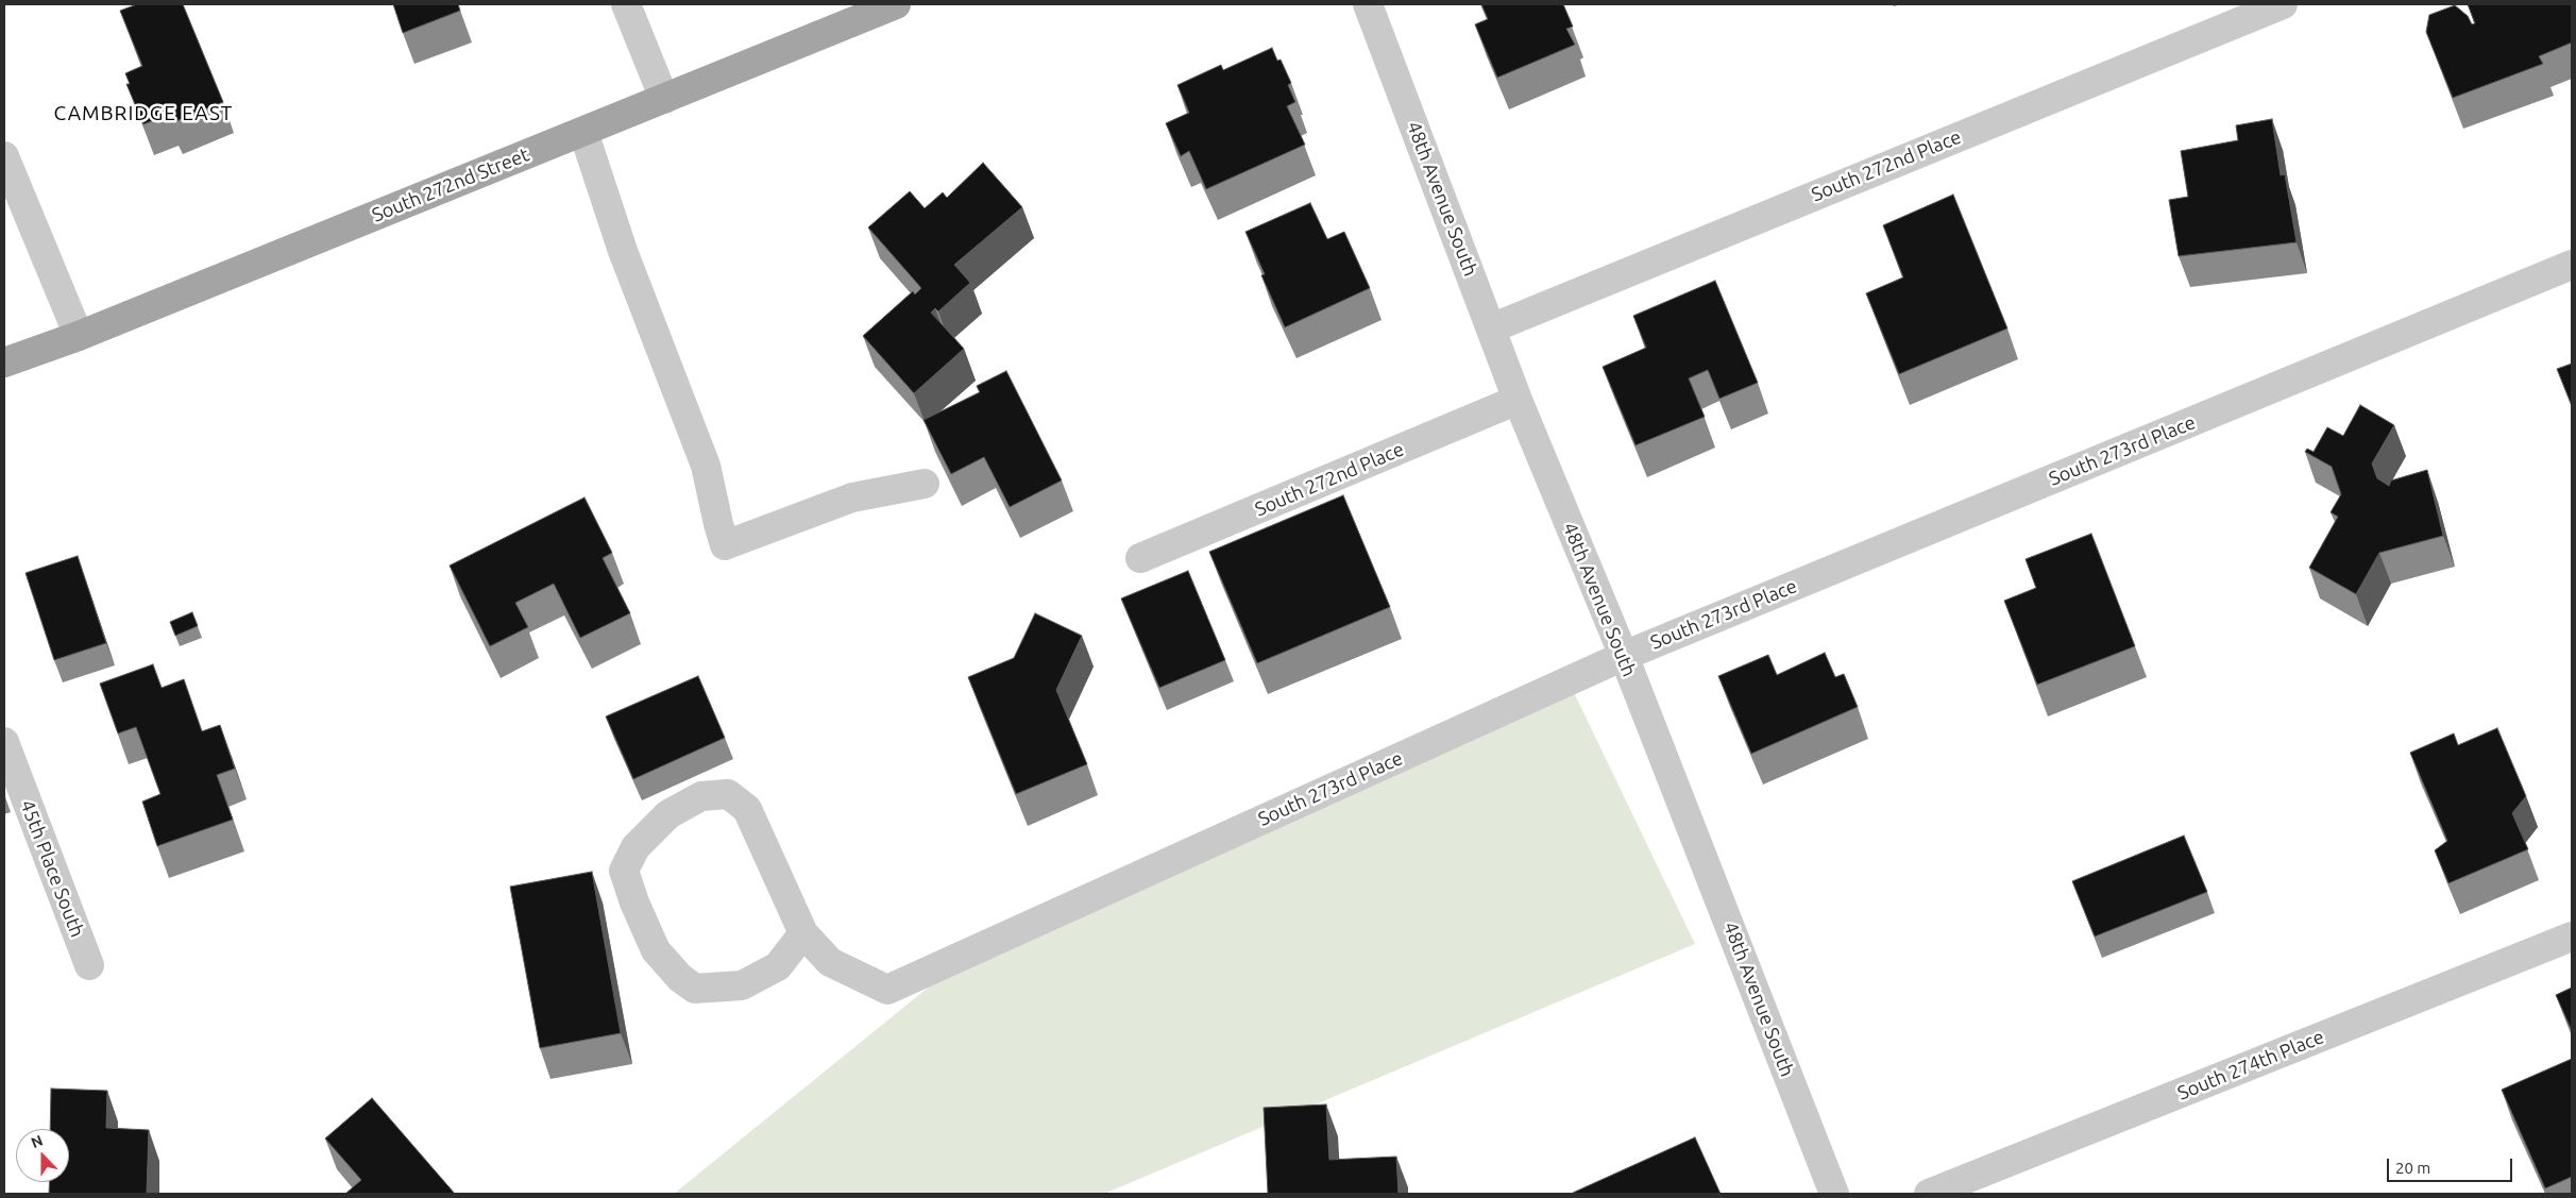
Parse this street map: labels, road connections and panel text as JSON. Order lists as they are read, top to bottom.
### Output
{
  "streets": {
    "main road": ["South 272nd Street"],
    "street": [
      "South 272nd Place",
      "48th Avenue South",
      "South 273rd Place",
      "45th Place South",
      "South 274th Place"
    ]
  },
  "crossings": [
    ["South 272nd Place", "48th Avenue South"],
    ["48th Avenue South", "South 273rd Place"]
  ],
  "districts": ["CAMBRIDGE EAST"],
  "scale_bar": "20 m",
  "north": "top"
}
